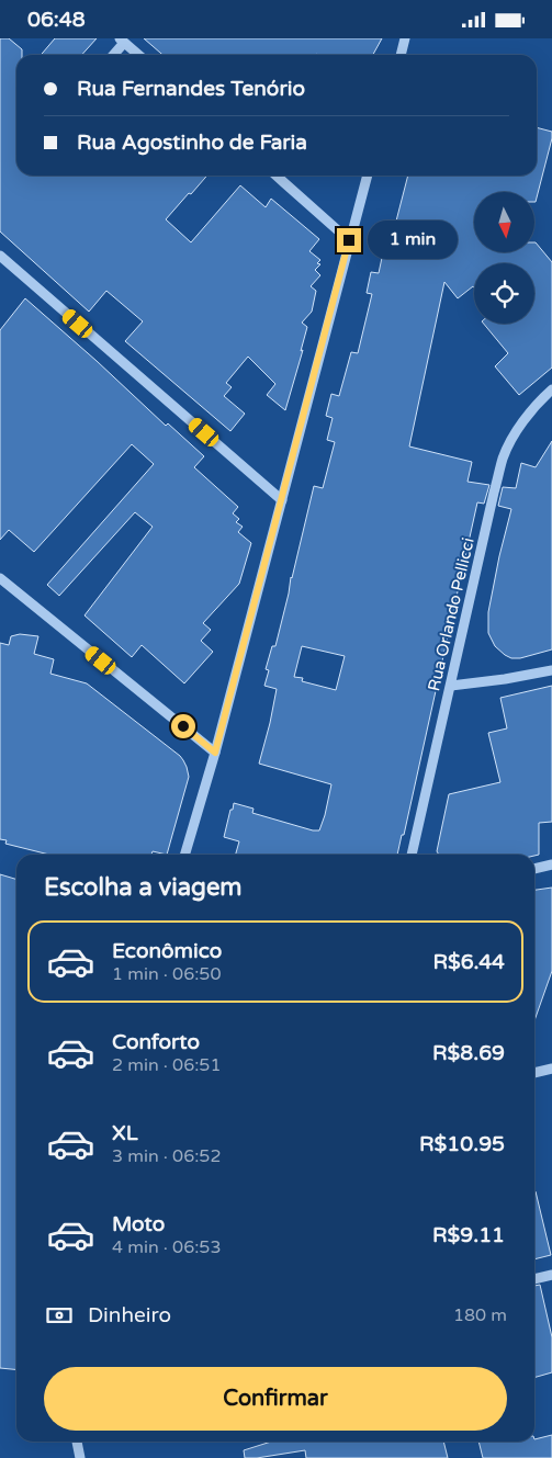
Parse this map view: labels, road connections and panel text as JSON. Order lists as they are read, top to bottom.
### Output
{
  "streets": {
    "street": ["Rua Orlando Pellicci"]
  },
  "north": "bottom",
  "page": {
    "status": "06:48",
    "banner": ["Rua Fernandes Tenório", "Rua Agostinho de Faria"],
    "bubble": "1 min",
    "heading": "Escolha a viagem",
    "list": [
      {
        "name": "Econômico",
        "note": "1 min · 06:50",
        "value": "R$6.44"
      },
      {
        "name": "Conforto",
        "note": "2 min · 06:51",
        "value": "R$8.69"
      },
      {
        "name": "XL",
        "note": "3 min · 06:52",
        "value": "R$10.95"
      },
      {
        "name": "Moto",
        "note": "4 min · 06:53",
        "value": "R$9.11"
      }
    ],
    "pay": ["Dinheiro", "180 m"],
    "buttons": "Confirmar"
  }
}
